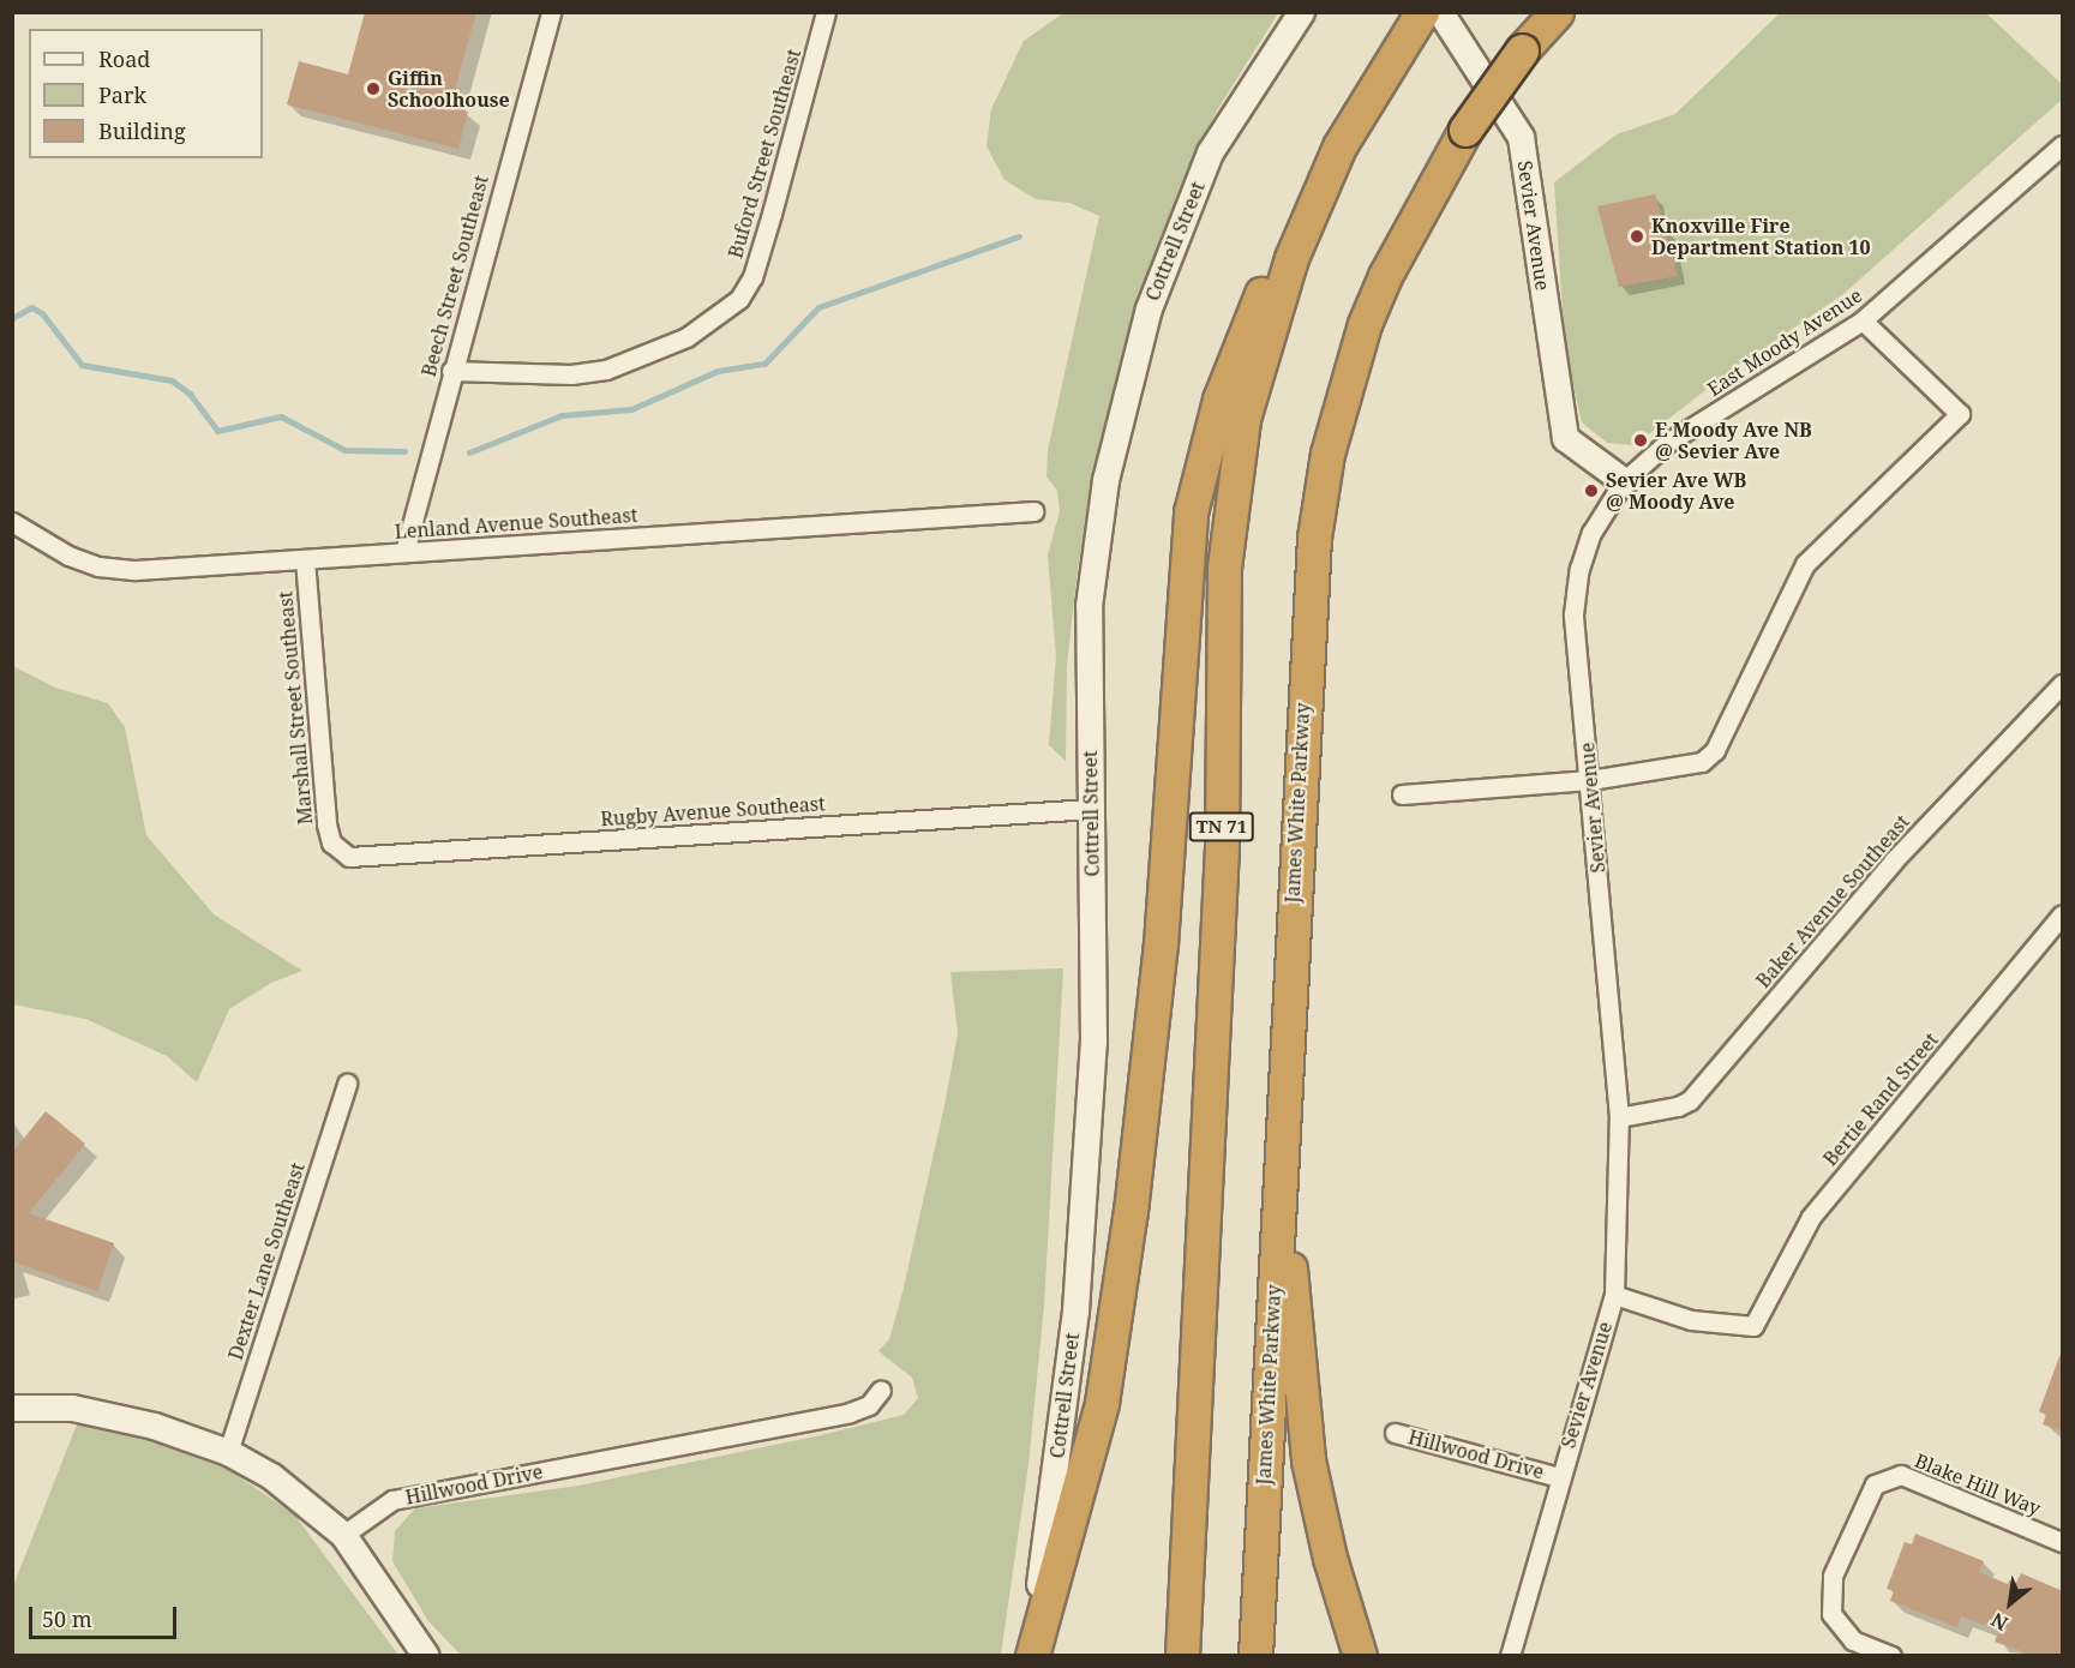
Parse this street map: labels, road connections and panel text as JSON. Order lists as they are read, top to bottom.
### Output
{
  "streets": {
    "highway": ["James White Parkway", "TN 71"],
    "street": [
      "Buford Street Southeast",
      "Sevier Avenue",
      "Cottrell Street",
      "Beech Street Southeast",
      "East Moody Avenue",
      "Lenland Avenue Southeast",
      "Marshall Street Southeast",
      "Rugby Avenue Southeast",
      "Baker Avenue Southeast",
      "Bertie Rand Street",
      "Dexter Lane Southeast",
      "Hillwood Drive",
      "Blake Hill Way"
    ]
  },
  "crossings": [
    ["Buford Street Southeast", "Beech Street Southeast"],
    ["Sevier Avenue", "East Moody Avenue"],
    ["Sevier Avenue", "Baker Avenue Southeast"],
    ["Sevier Avenue", "Bertie Rand Street"],
    ["Sevier Avenue", "Hillwood Drive"],
    ["Cottrell Street", "Rugby Avenue Southeast"],
    ["Beech Street Southeast", "Lenland Avenue Southeast"],
    ["Lenland Avenue Southeast", "Marshall Street Southeast"],
    ["Marshall Street Southeast", "Rugby Avenue Southeast"]
  ],
  "places": [
    "Giffin Schoolhouse",
    "Knoxville Fire Department Station 10",
    "E Moody Ave NB @ Sevier Ave",
    "Sevier Ave WB @ Moody Ave"
  ],
  "legend": ["Road", "Park", "Building"],
  "scale_bar": "50 m",
  "north": "bottom left"
}
